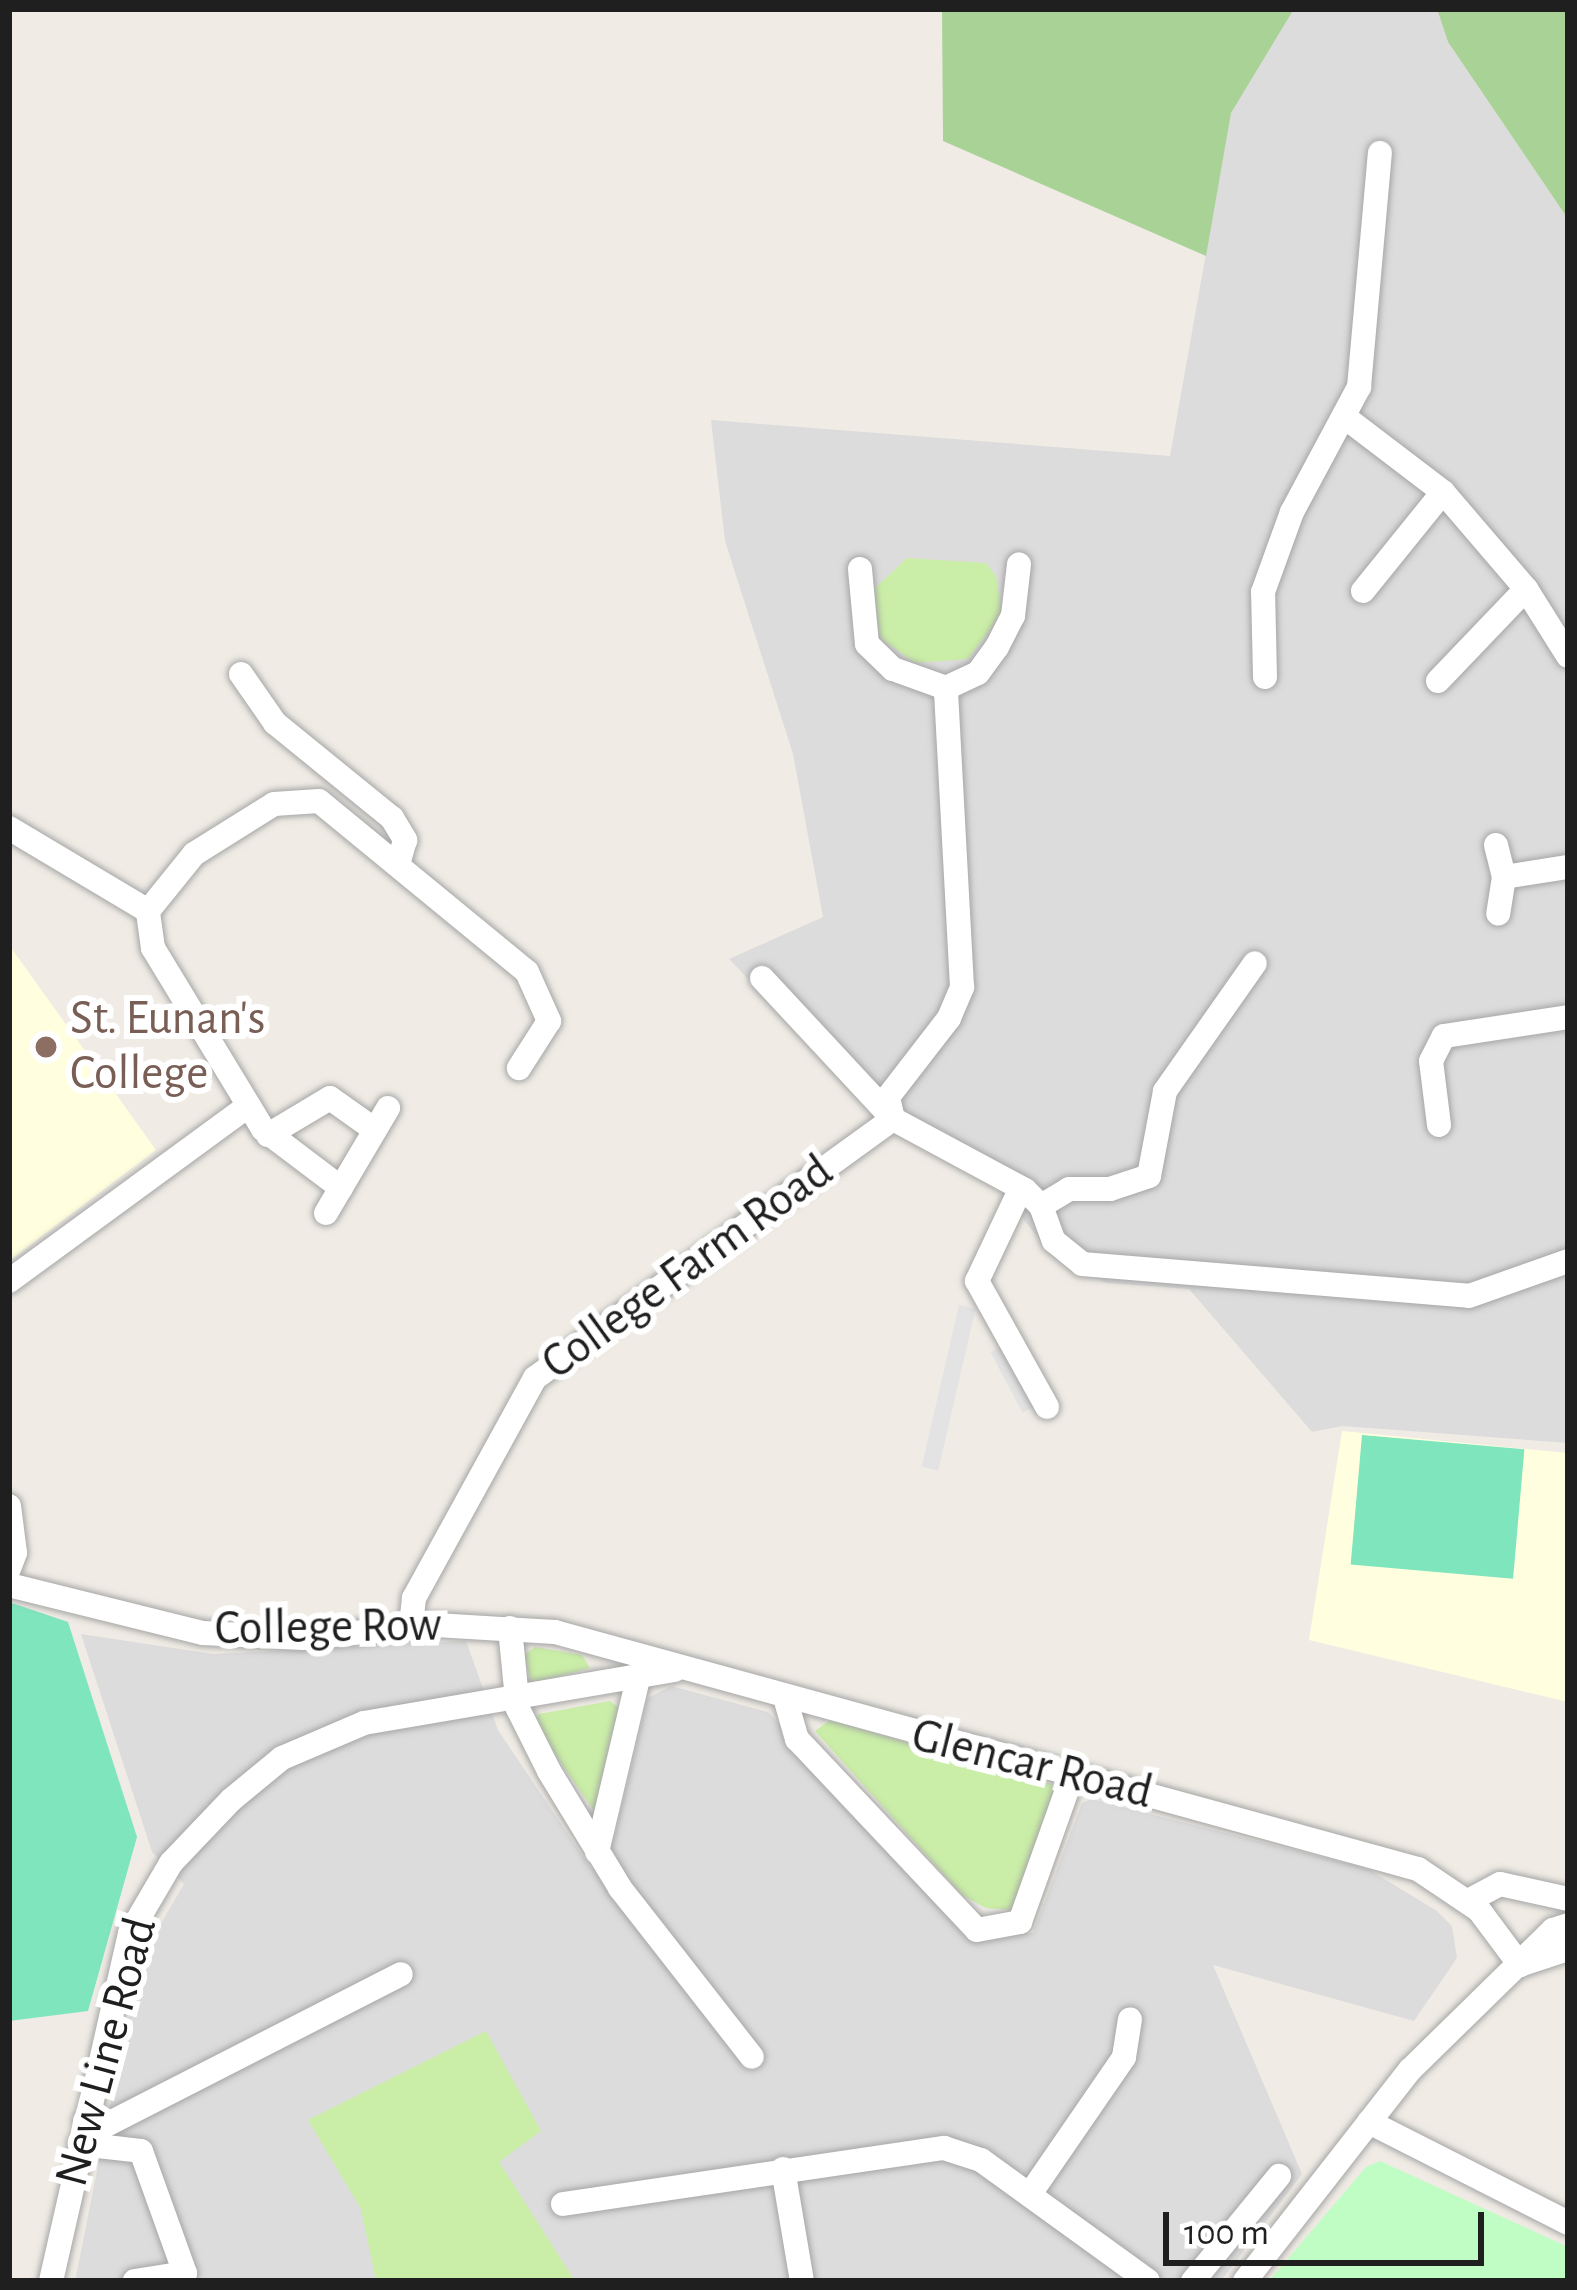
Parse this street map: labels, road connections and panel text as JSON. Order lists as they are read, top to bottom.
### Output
{
  "streets": {
    "street": [
      "College Farm Road",
      "College Row",
      "Glencar Road",
      "New Line Road"
    ]
  },
  "crossings": [
    ["College Farm Road", "College Row"],
    ["College Row", "Glencar Road"],
    ["Glencar Road", "New Line Road"]
  ],
  "places": ["St. Eunan's College"],
  "scale_bar": "100 m"
}
